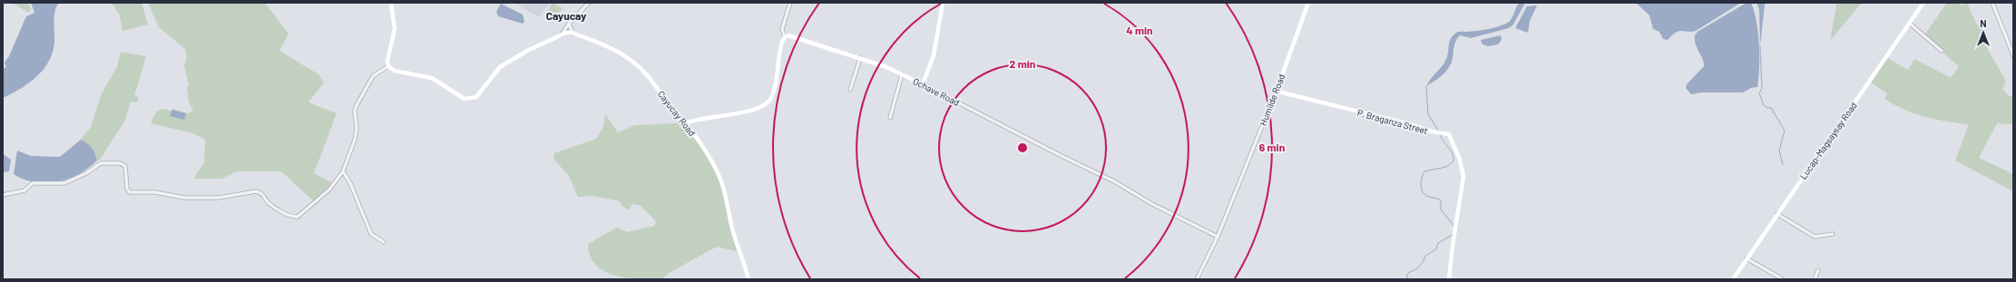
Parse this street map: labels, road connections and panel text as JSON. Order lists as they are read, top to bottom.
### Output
{
  "streets": {
    "street": [
      "Ochave Road",
      "Humilde Road",
      "Cayucay Road",
      "P. Braganza Street",
      "Lucap-Magsaysay Road"
    ]
  },
  "crossings": [
    ["Ochave Road", "Humilde Road"],
    ["Humilde Road", "P. Braganza Street"]
  ],
  "districts": ["Cayucay"],
  "north": "top",
  "rings": ["4 min", "2 min", "6 min"]
}
